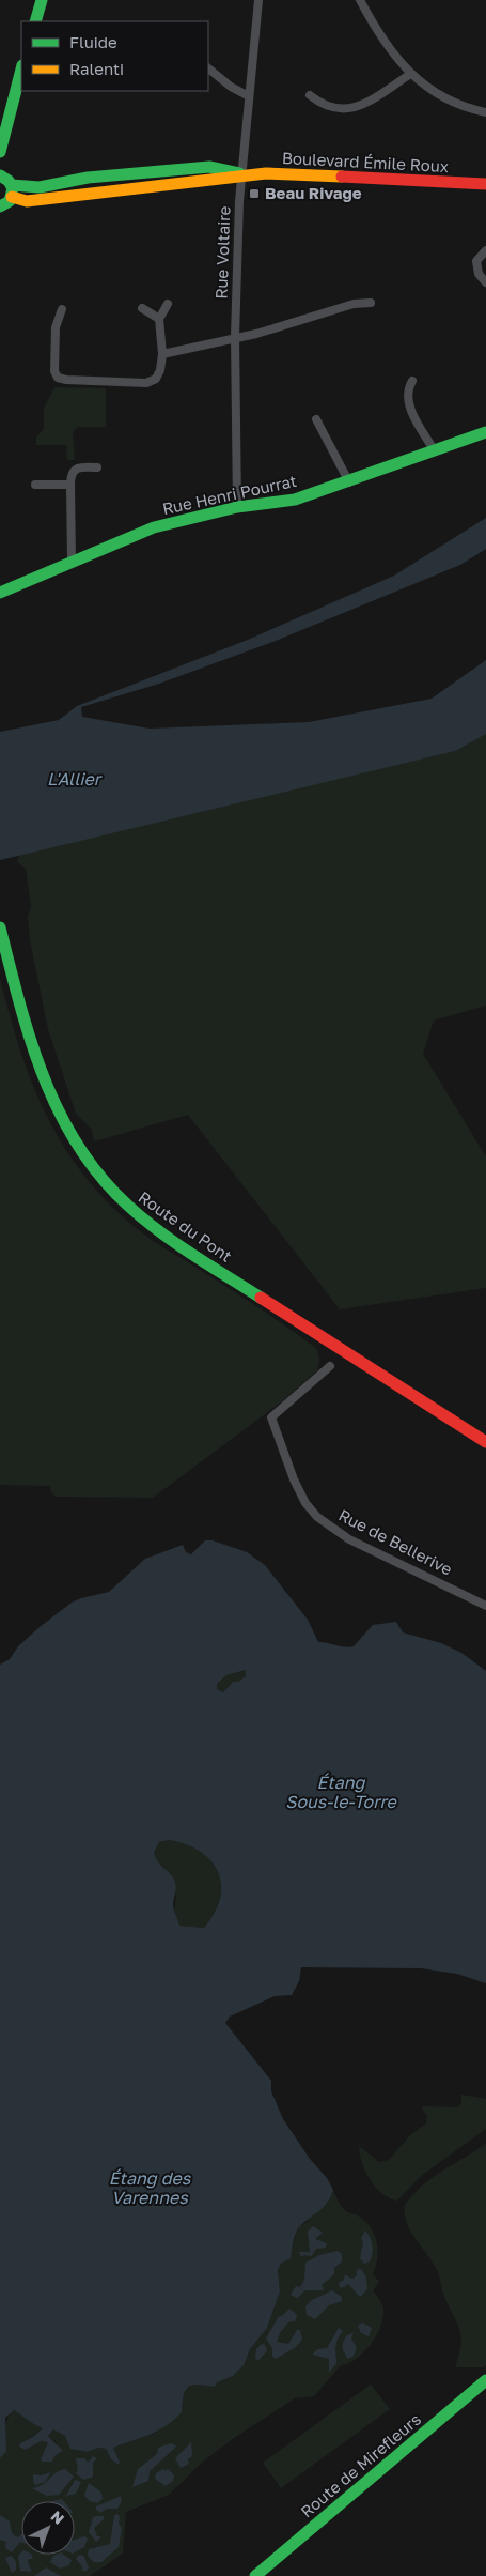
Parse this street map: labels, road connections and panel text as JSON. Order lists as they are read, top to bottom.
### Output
{
  "streets": {
    "main road": [
      "Boulevard Émile Roux",
      "Rue Henri Pourrat",
      "Route du Pont",
      "Route de Mirefleurs"
    ],
    "street": ["Rue Voltaire", "Rue de Bellerive"]
  },
  "crossings": [
    ["Boulevard Émile Roux", "Rue Voltaire"],
    ["Rue Voltaire", "Rue Henri Pourrat"]
  ],
  "water": ["L'Allier", "Étang Sous-le-Torre", "Étang des Varennes"],
  "places": {
    "transit": ["Beau Rivage"]
  },
  "legend": ["Fluide", "Ralenti"],
  "north": "top right"
}
